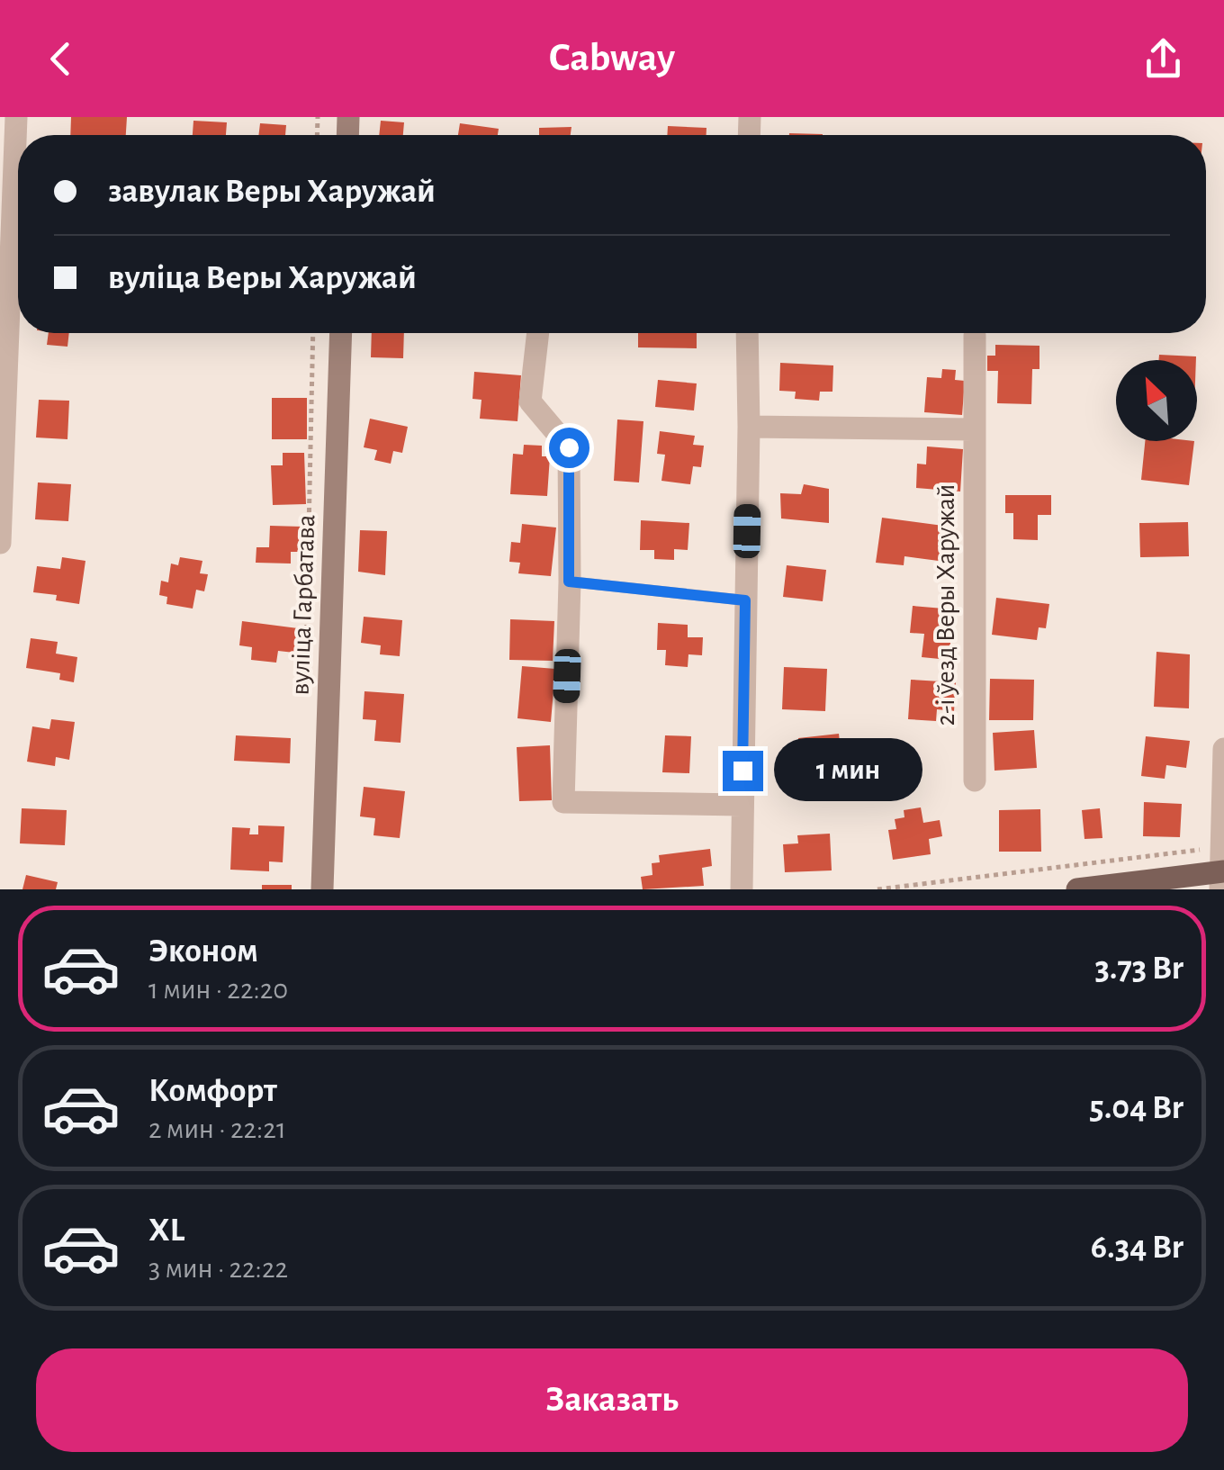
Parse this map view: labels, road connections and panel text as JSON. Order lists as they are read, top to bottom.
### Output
{
  "streets": {
    "main road": ["вуліца Гарбатава"],
    "street": ["2-і ўезд Веры Харужай"]
  },
  "north": "top left",
  "page": {
    "header": "Cabway",
    "banner": ["завулак Веры Харужай", "вуліца Веры Харужай"],
    "bubble": "1 мин",
    "list": [
      {
        "name": "Эконом",
        "note": "1 мин · 22:20",
        "value": "3.73 Br"
      },
      {
        "name": "Комфорт",
        "note": "2 мин · 22:21",
        "value": "5.04 Br"
      },
      {
        "name": "XL",
        "note": "3 мин · 22:22",
        "value": "6.34 Br"
      }
    ],
    "buttons": "Заказать"
  }
}
